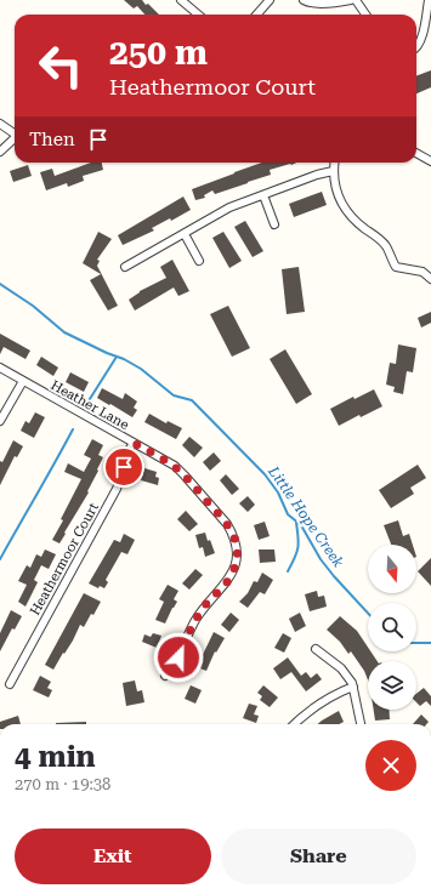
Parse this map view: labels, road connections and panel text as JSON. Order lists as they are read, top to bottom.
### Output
{
  "streets": {
    "street": ["Heather Lane", "Heathermoor Court"]
  },
  "crossings": [
    ["Heather Lane", "Heathermoor Court"]
  ],
  "water": ["Little Hope Creek"],
  "north": "bottom",
  "page": {
    "turn": ["250 m", "Heathermoor Court"],
    "then": "Then",
    "heading": ["4 min", "270 m · 19:38"],
    "buttons": ["Exit", "Share"]
  }
}
